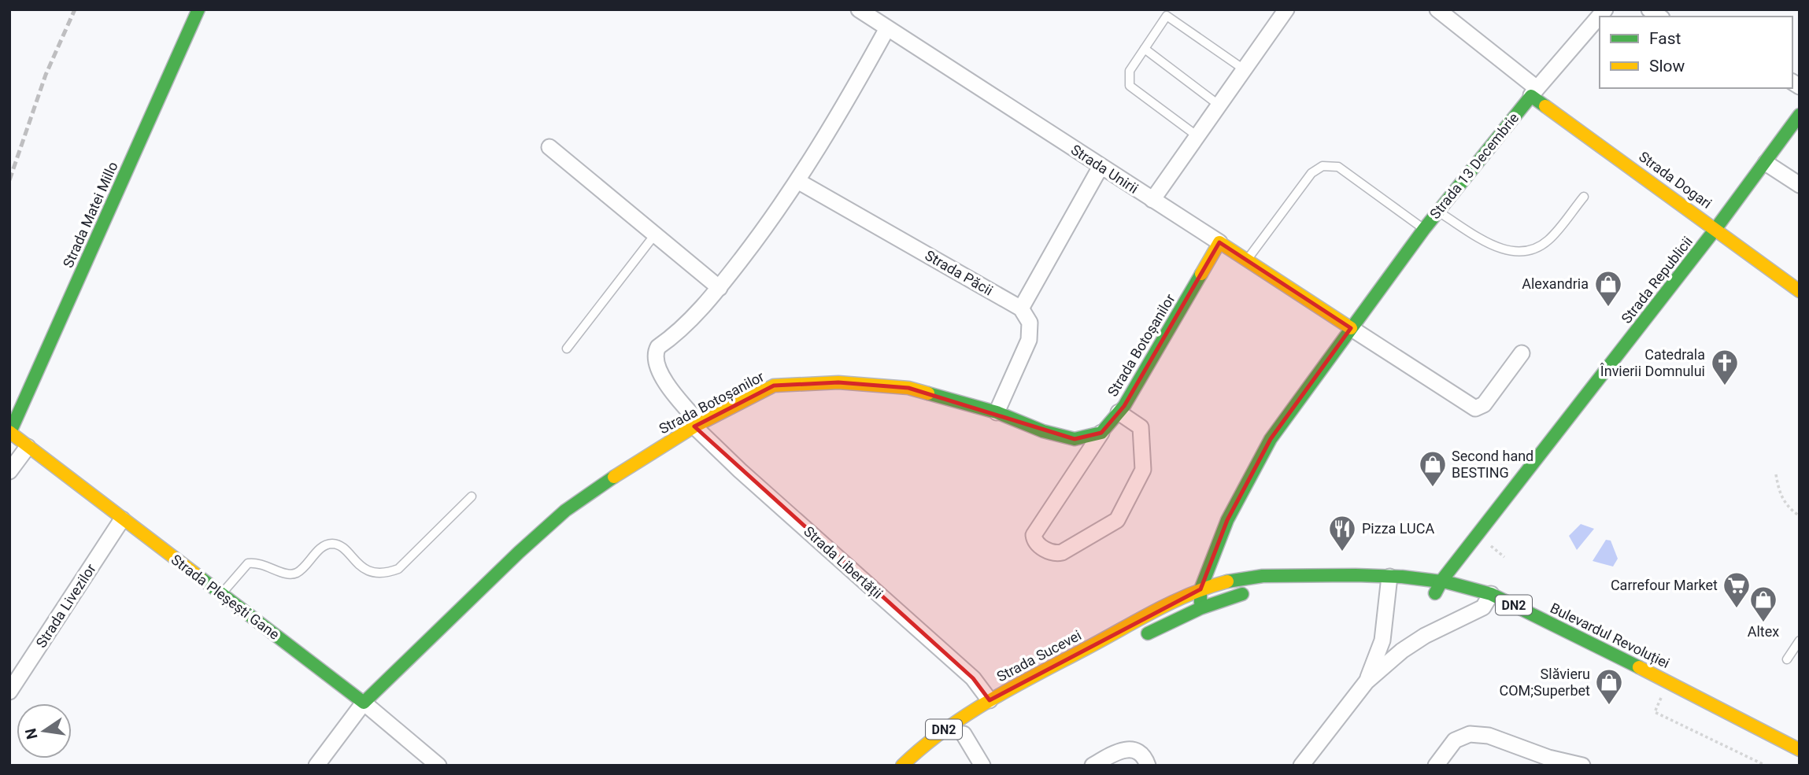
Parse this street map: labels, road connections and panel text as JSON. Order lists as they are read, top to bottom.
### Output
{
  "streets": {
    "street": [
      "Strada 13 Decembrie",
      "Strada Unirii",
      "Strada Dogari",
      "Strada Matei Millo",
      "Strada Păcii",
      "Strada Republicii",
      "Strada Botoșanilor",
      "Strada Libertății",
      "Strada Pleșești Gane",
      "DN2",
      "Strada Livezilor",
      "Bulevardul Revoluției",
      "Strada Sucevei"
    ]
  },
  "crossings": [
    ["Strada 13 Decembrie", "Strada Unirii"],
    ["Strada 13 Decembrie", "Strada Dogari"],
    ["Strada Unirii", "Strada Botoșanilor"],
    ["Strada Dogari", "Strada Republicii"],
    ["Strada Matei Millo", "Strada Pleșești Gane"],
    ["Strada Republicii", "Bulevardul Revoluției"],
    ["Strada Botoșanilor", "Strada Libertății"],
    ["Strada Botoșanilor", "Strada Pleșești Gane"],
    ["Strada Libertății", "Strada Sucevei"],
    ["Strada Pleșești Gane", "Strada Livezilor"],
    ["Bulevardul Revoluției", "Strada Sucevei"]
  ],
  "places": {
    "shop": [
      "Alexandria",
      "Second hand BESTING",
      "Altex",
      "Slăvieru COM;Superbet"
    ],
    "church": ["Catedrala Învierii Domnului"],
    "restaurant": ["Pizza LUCA"],
    "supermarket": ["Carrefour Market"]
  },
  "legend": ["Fast", "Slow"],
  "north": "left"
}
